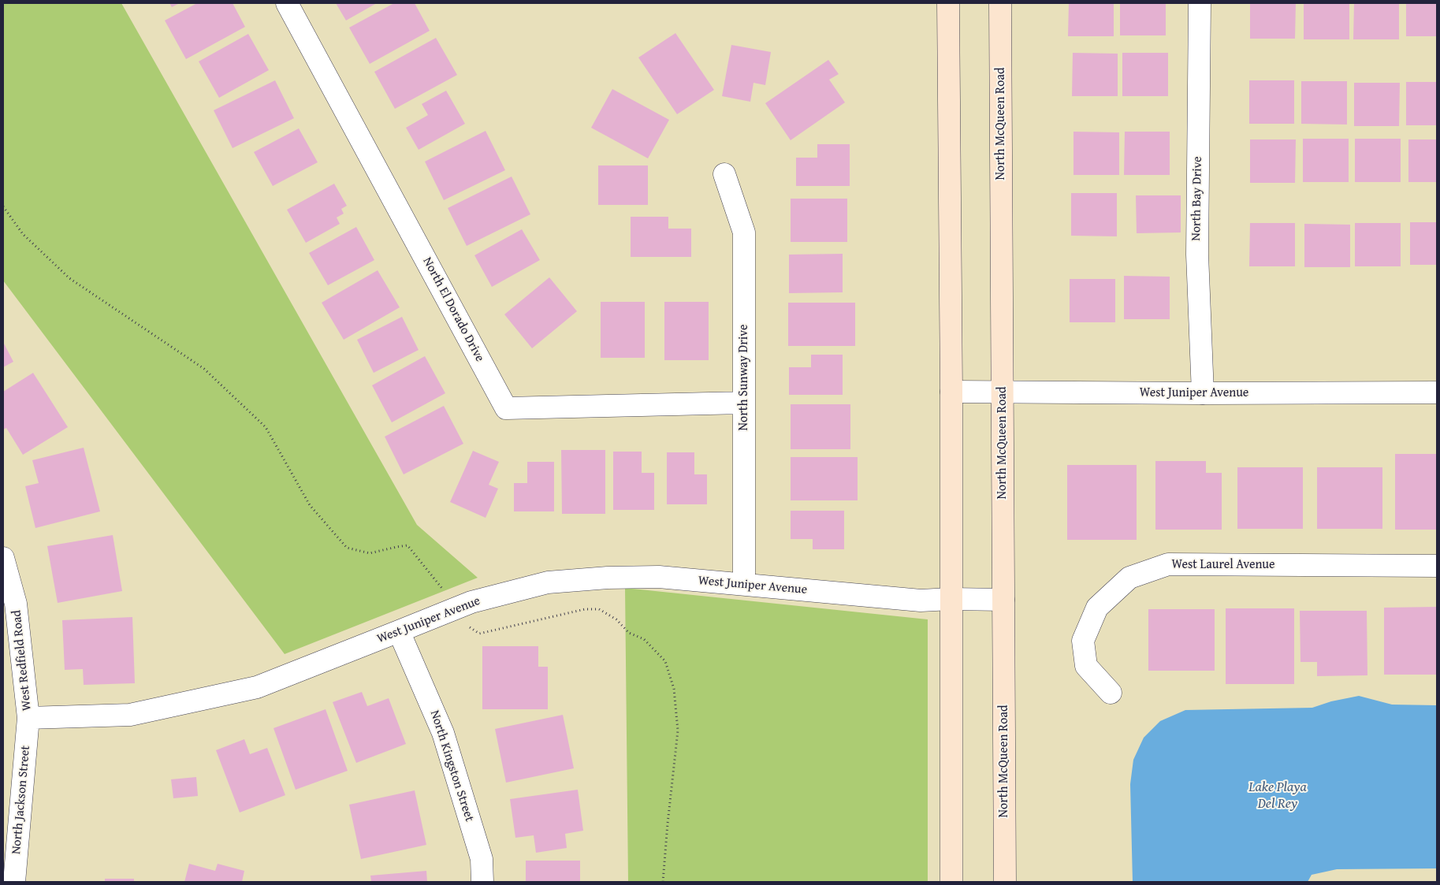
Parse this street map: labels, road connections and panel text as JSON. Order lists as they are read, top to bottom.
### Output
{
  "streets": {
    "main road": ["North McQueen Road"],
    "street": [
      "North Bay Drive",
      "North El Dorado Drive",
      "North Sunway Drive",
      "West Juniper Avenue",
      "West Laurel Avenue",
      "West Redfield Road",
      "North Kingston Street",
      "North Jackson Street"
    ]
  },
  "crossings": [
    ["North McQueen Road", "West Juniper Avenue"],
    ["North Bay Drive", "West Juniper Avenue"],
    ["North El Dorado Drive", "North Sunway Drive"],
    ["North Sunway Drive", "West Juniper Avenue"],
    ["West Juniper Avenue", "West Redfield Road"],
    ["West Juniper Avenue", "North Kingston Street"],
    ["West Juniper Avenue", "North Jackson Street"],
    ["West Redfield Road", "North Jackson Street"]
  ],
  "water": ["Lake Playa Del Rey"]
}
